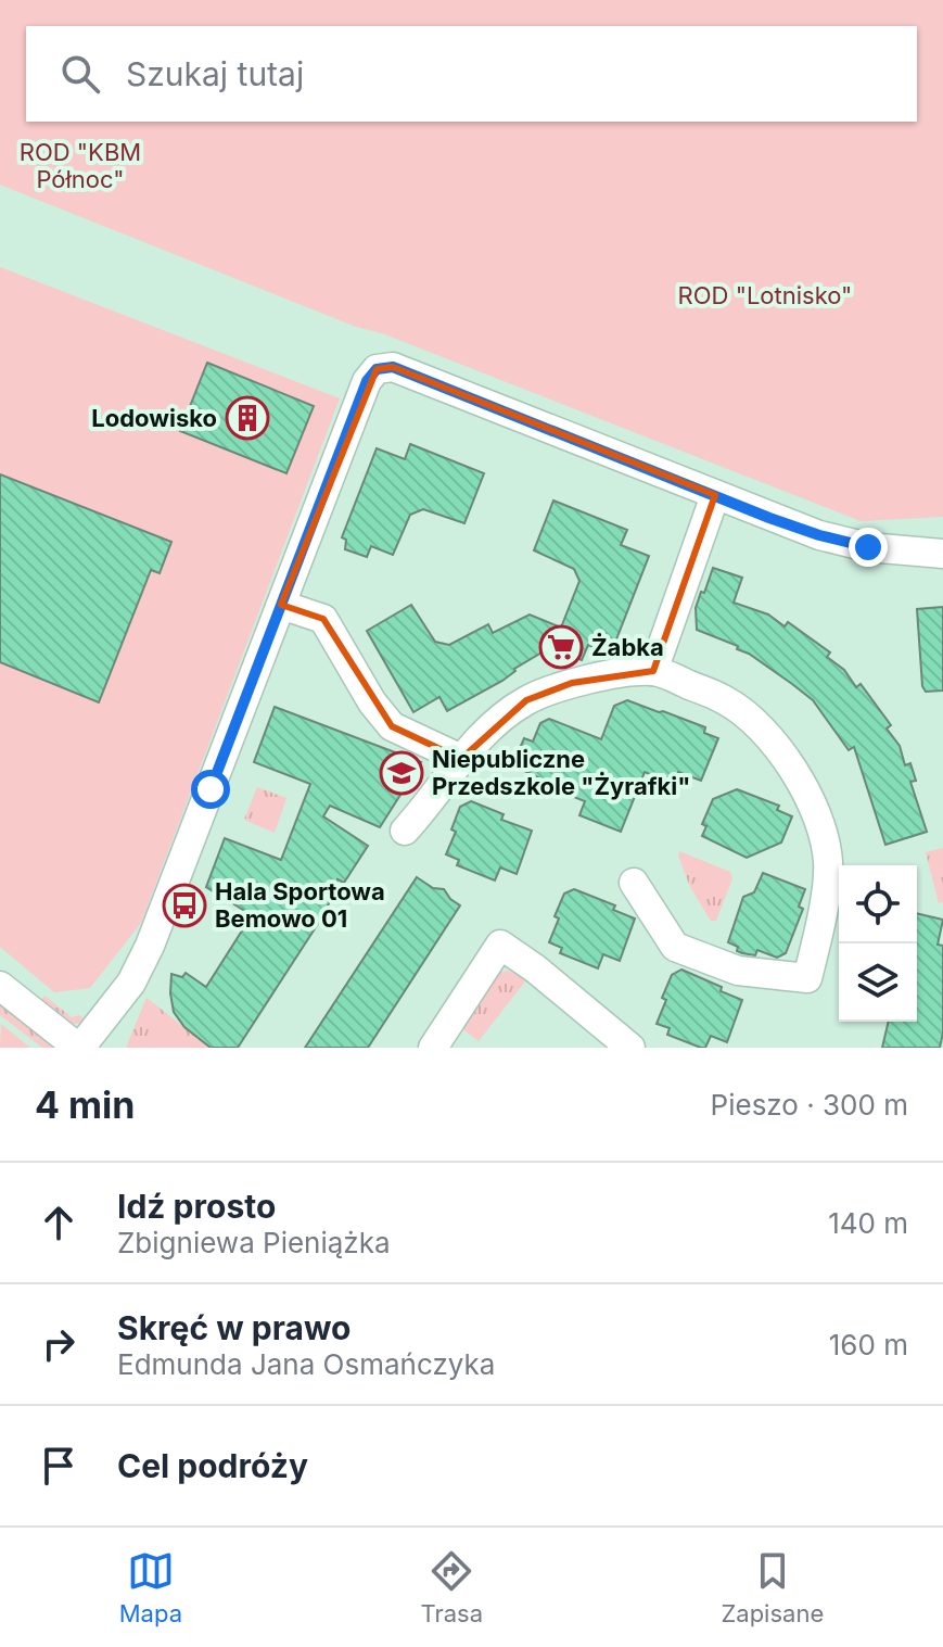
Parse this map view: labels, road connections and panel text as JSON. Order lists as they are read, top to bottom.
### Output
{
  "parks": ["ROD \"KBM Północ\"", "ROD \"Lotnisko\""],
  "places": {
    "building": ["Lodowisko"],
    "supermarket": ["Żabka"],
    "school or university": ["Niepubliczne Przedszkole \"Żyrafki\""],
    "bus stop": ["Hala Sportowa Bemowo 01"]
  },
  "page": {
    "search": "Szukaj tutaj",
    "heading": ["4 min", "Pieszo · 300 m"],
    "list": [
      ["Idź prosto", "Zbigniewa Pieniążka", "140 m"],
      ["Skręć w prawo", "Edmunda Jana Osmańczyka", "160 m"],
      "Cel podróży"
    ],
    "nav": ["Mapa", "Trasa", "Zapisane"]
  }
}
